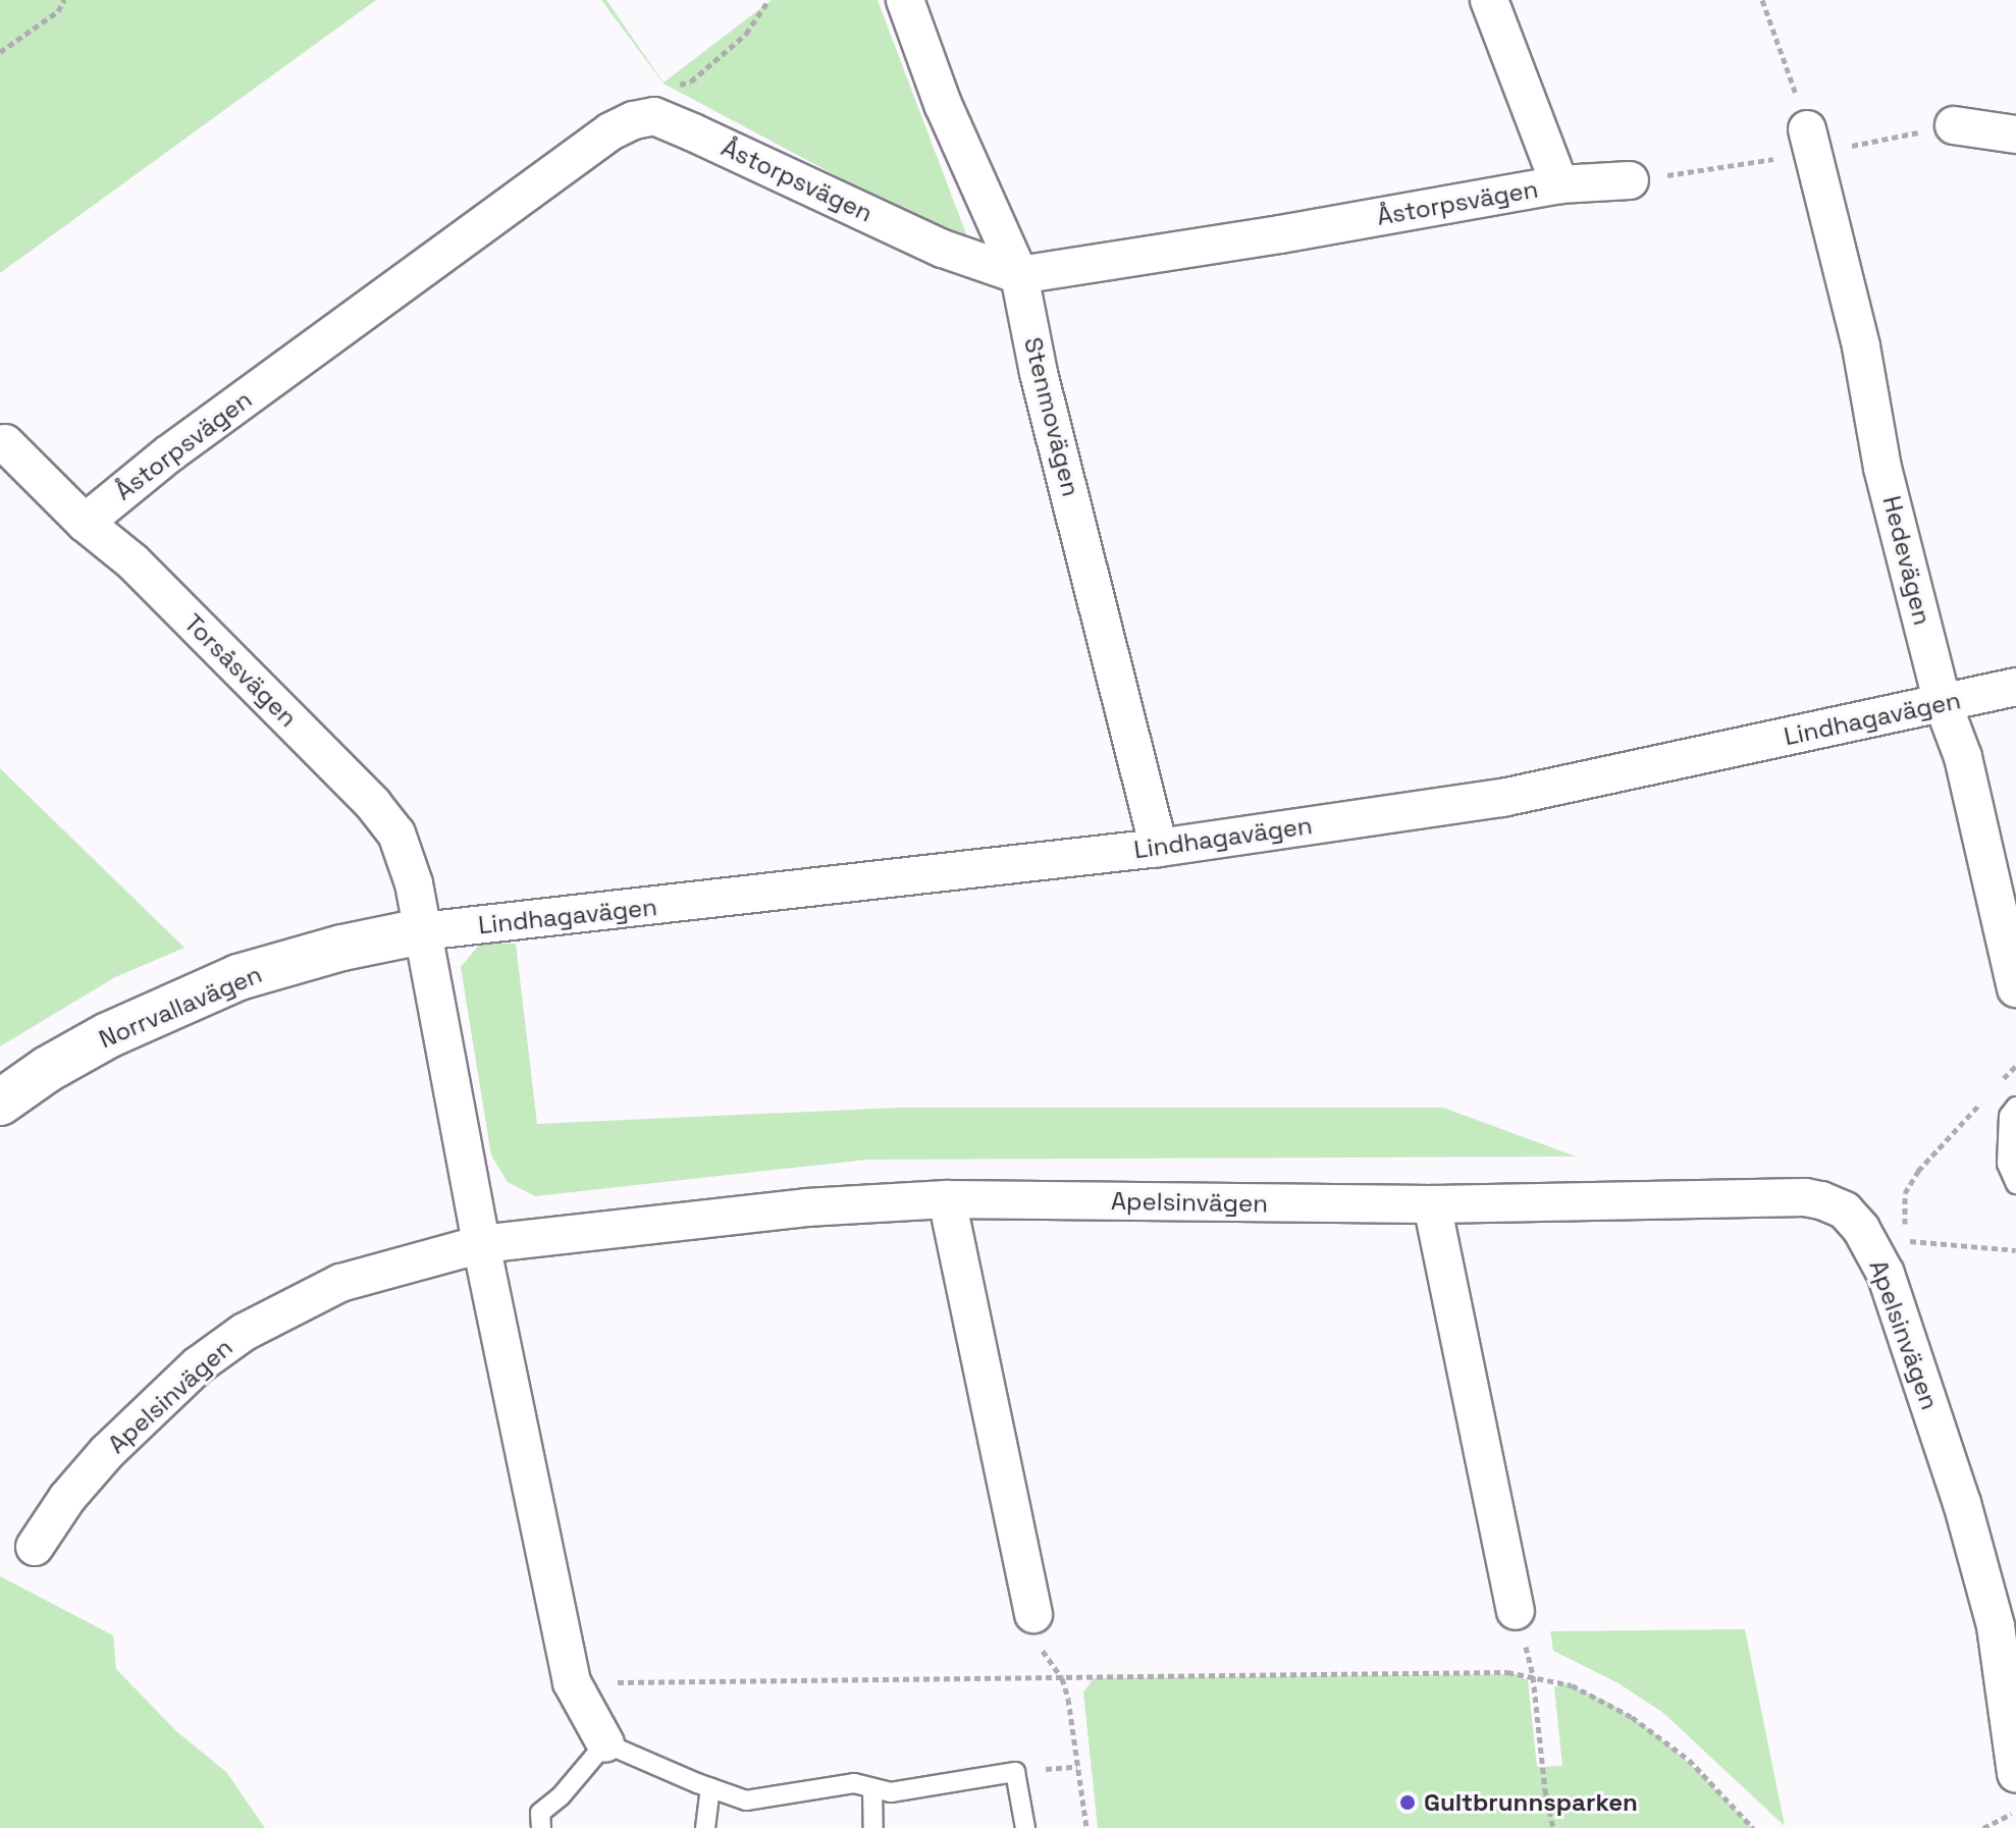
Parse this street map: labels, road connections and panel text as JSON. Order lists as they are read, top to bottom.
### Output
{
  "streets": {
    "street": [
      "Åstorpsvägen",
      "Stenmovägen",
      "Hedevägen",
      "Torsåsvägen",
      "Lindhagavägen",
      "Norrvallavägen",
      "Apelsinvägen"
    ]
  },
  "crossings": [
    ["Åstorpsvägen", "Stenmovägen"],
    ["Åstorpsvägen", "Torsåsvägen"],
    ["Stenmovägen", "Lindhagavägen"],
    ["Hedevägen", "Lindhagavägen"],
    ["Torsåsvägen", "Lindhagavägen"],
    ["Torsåsvägen", "Norrvallavägen"],
    ["Lindhagavägen", "Norrvallavägen"]
  ],
  "places": ["Gultbrunnsparken"]
}
